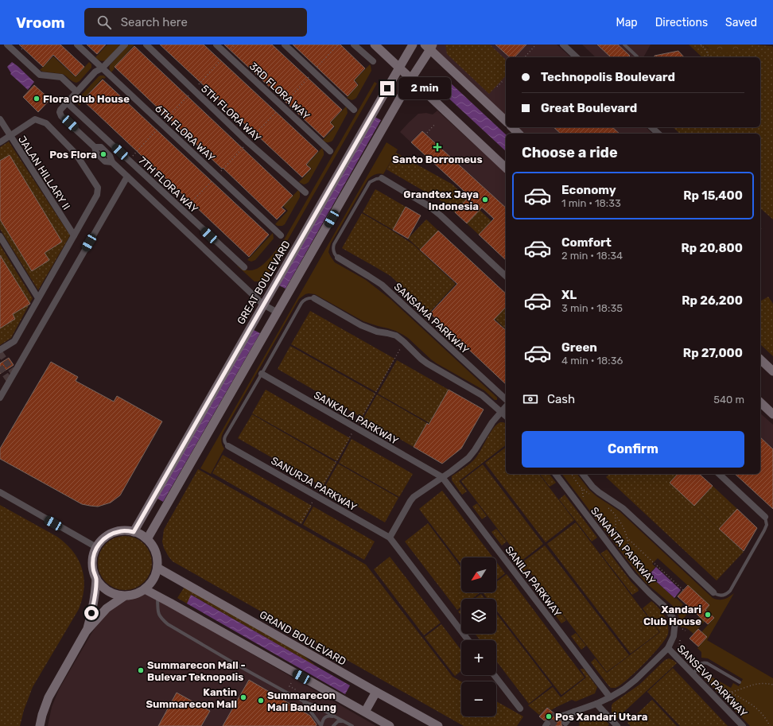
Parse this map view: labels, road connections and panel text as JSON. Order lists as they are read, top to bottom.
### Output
{
  "streets": {
    "street": [
      "3RD FLORA WAY",
      "5TH FLORA WAY",
      "6TH FLORA WAY",
      "JALAN HILLARY II",
      "7TH FLORA WAY",
      "GREAT BOULEVARD",
      "SANSAMA PARKWAY",
      "SANKALA PARKWAY",
      "SANURJA PARKWAY",
      "SANANTA PARKWAY",
      "SANILA PARKWAY",
      "GRAND BOULEVARD",
      "SANSEVA PARKWAY"
    ]
  },
  "crossings": [
    ["GREAT BOULEVARD", "GRAND BOULEVARD"],
    ["SANKALA PARKWAY", "SANILA PARKWAY"],
    ["SANANTA PARKWAY", "SANSEVA PARKWAY"]
  ],
  "places": {
    "other": [
      "Flora Club House",
      "Pos Flora",
      "Grandtex Jaya Indonesia",
      "Xandari Club House",
      "Summarecon Mall - Bulevar Teknopolis",
      "Kantin Summarecon Mall",
      "Summarecon Mall Bandung",
      "Pos Xandari Utara"
    ],
    "health": ["Santo Borromeus"]
  },
  "north": "bottom left",
  "page": {
    "header": "Vroom",
    "search": "Search here",
    "nav": ["Map", "Directions", "Saved"],
    "banner": ["Technopolis Boulevard", "Great Boulevard"],
    "bubble": "2 min",
    "heading": "Choose a ride",
    "list": [
      {
        "name": "Economy",
        "note": "1 min · 18:33",
        "value": "Rp 15,400"
      },
      {
        "name": "Comfort",
        "note": "2 min · 18:34",
        "value": "Rp 20,800"
      },
      {
        "name": "XL",
        "note": "3 min · 18:35",
        "value": "Rp 26,200"
      },
      {
        "name": "Green",
        "note": "4 min · 18:36",
        "value": "Rp 27,000"
      }
    ],
    "pay": ["Cash", "540 m"],
    "buttons": "Confirm",
    "map_buttons": ["+", "−"]
  }
}
